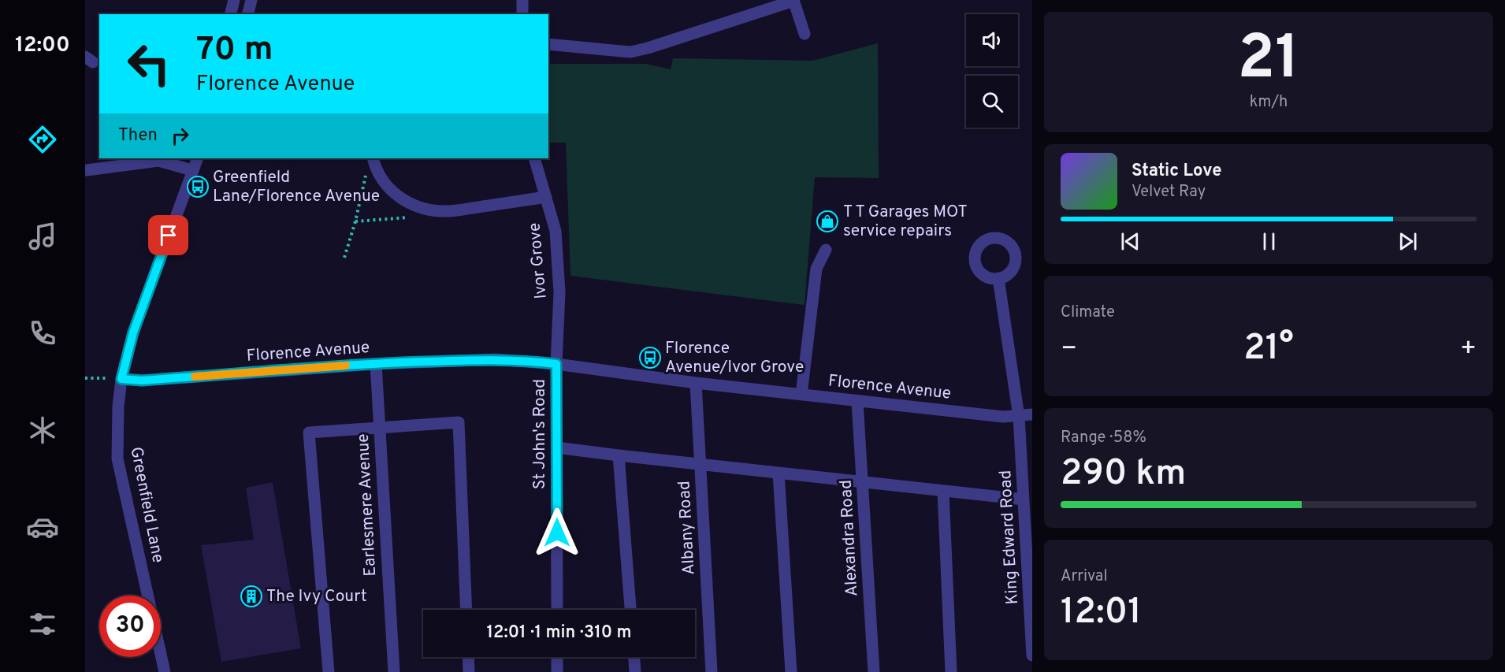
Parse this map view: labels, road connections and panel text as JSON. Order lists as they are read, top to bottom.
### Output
{
  "streets": {
    "street": [
      "Ivor Grove",
      "Florence Avenue",
      "St John's Road",
      "Greenfield Lane",
      "Earlesmere Avenue",
      "Albany Road",
      "King Edward Road",
      "Alexandra Road"
    ]
  },
  "crossings": [
    ["Ivor Grove", "Florence Avenue"],
    ["Ivor Grove", "St John's Road"],
    ["Florence Avenue", "St John's Road"],
    ["Florence Avenue", "Greenfield Lane"],
    ["Florence Avenue", "Earlesmere Avenue"],
    ["Florence Avenue", "Albany Road"],
    ["Florence Avenue", "King Edward Road"],
    ["Florence Avenue", "Alexandra Road"]
  ],
  "places": {
    "bus stop": ["Greenfield Lane/Florence Avenue", "Florence Avenue/Ivor Grove"],
    "shop": ["T T Garages MOT service repairs"],
    "building": ["The Ivy Court"]
  },
  "page": {
    "tabs": "12:00",
    "tile": [
      ["21", "km/h"],
      "Climate",
      ["Range · 58%", "290 km"],
      ["Arrival", "12:01"]
    ],
    "turn": ["70 m", "Florence Avenue"],
    "then": "Then",
    "song": ["Static Love", "Velvet Ray"],
    "heat": ["−", "21°", "+"],
    "limit": "30",
    "trip": "12:01 · 1 min · 310 m"
  }
}
